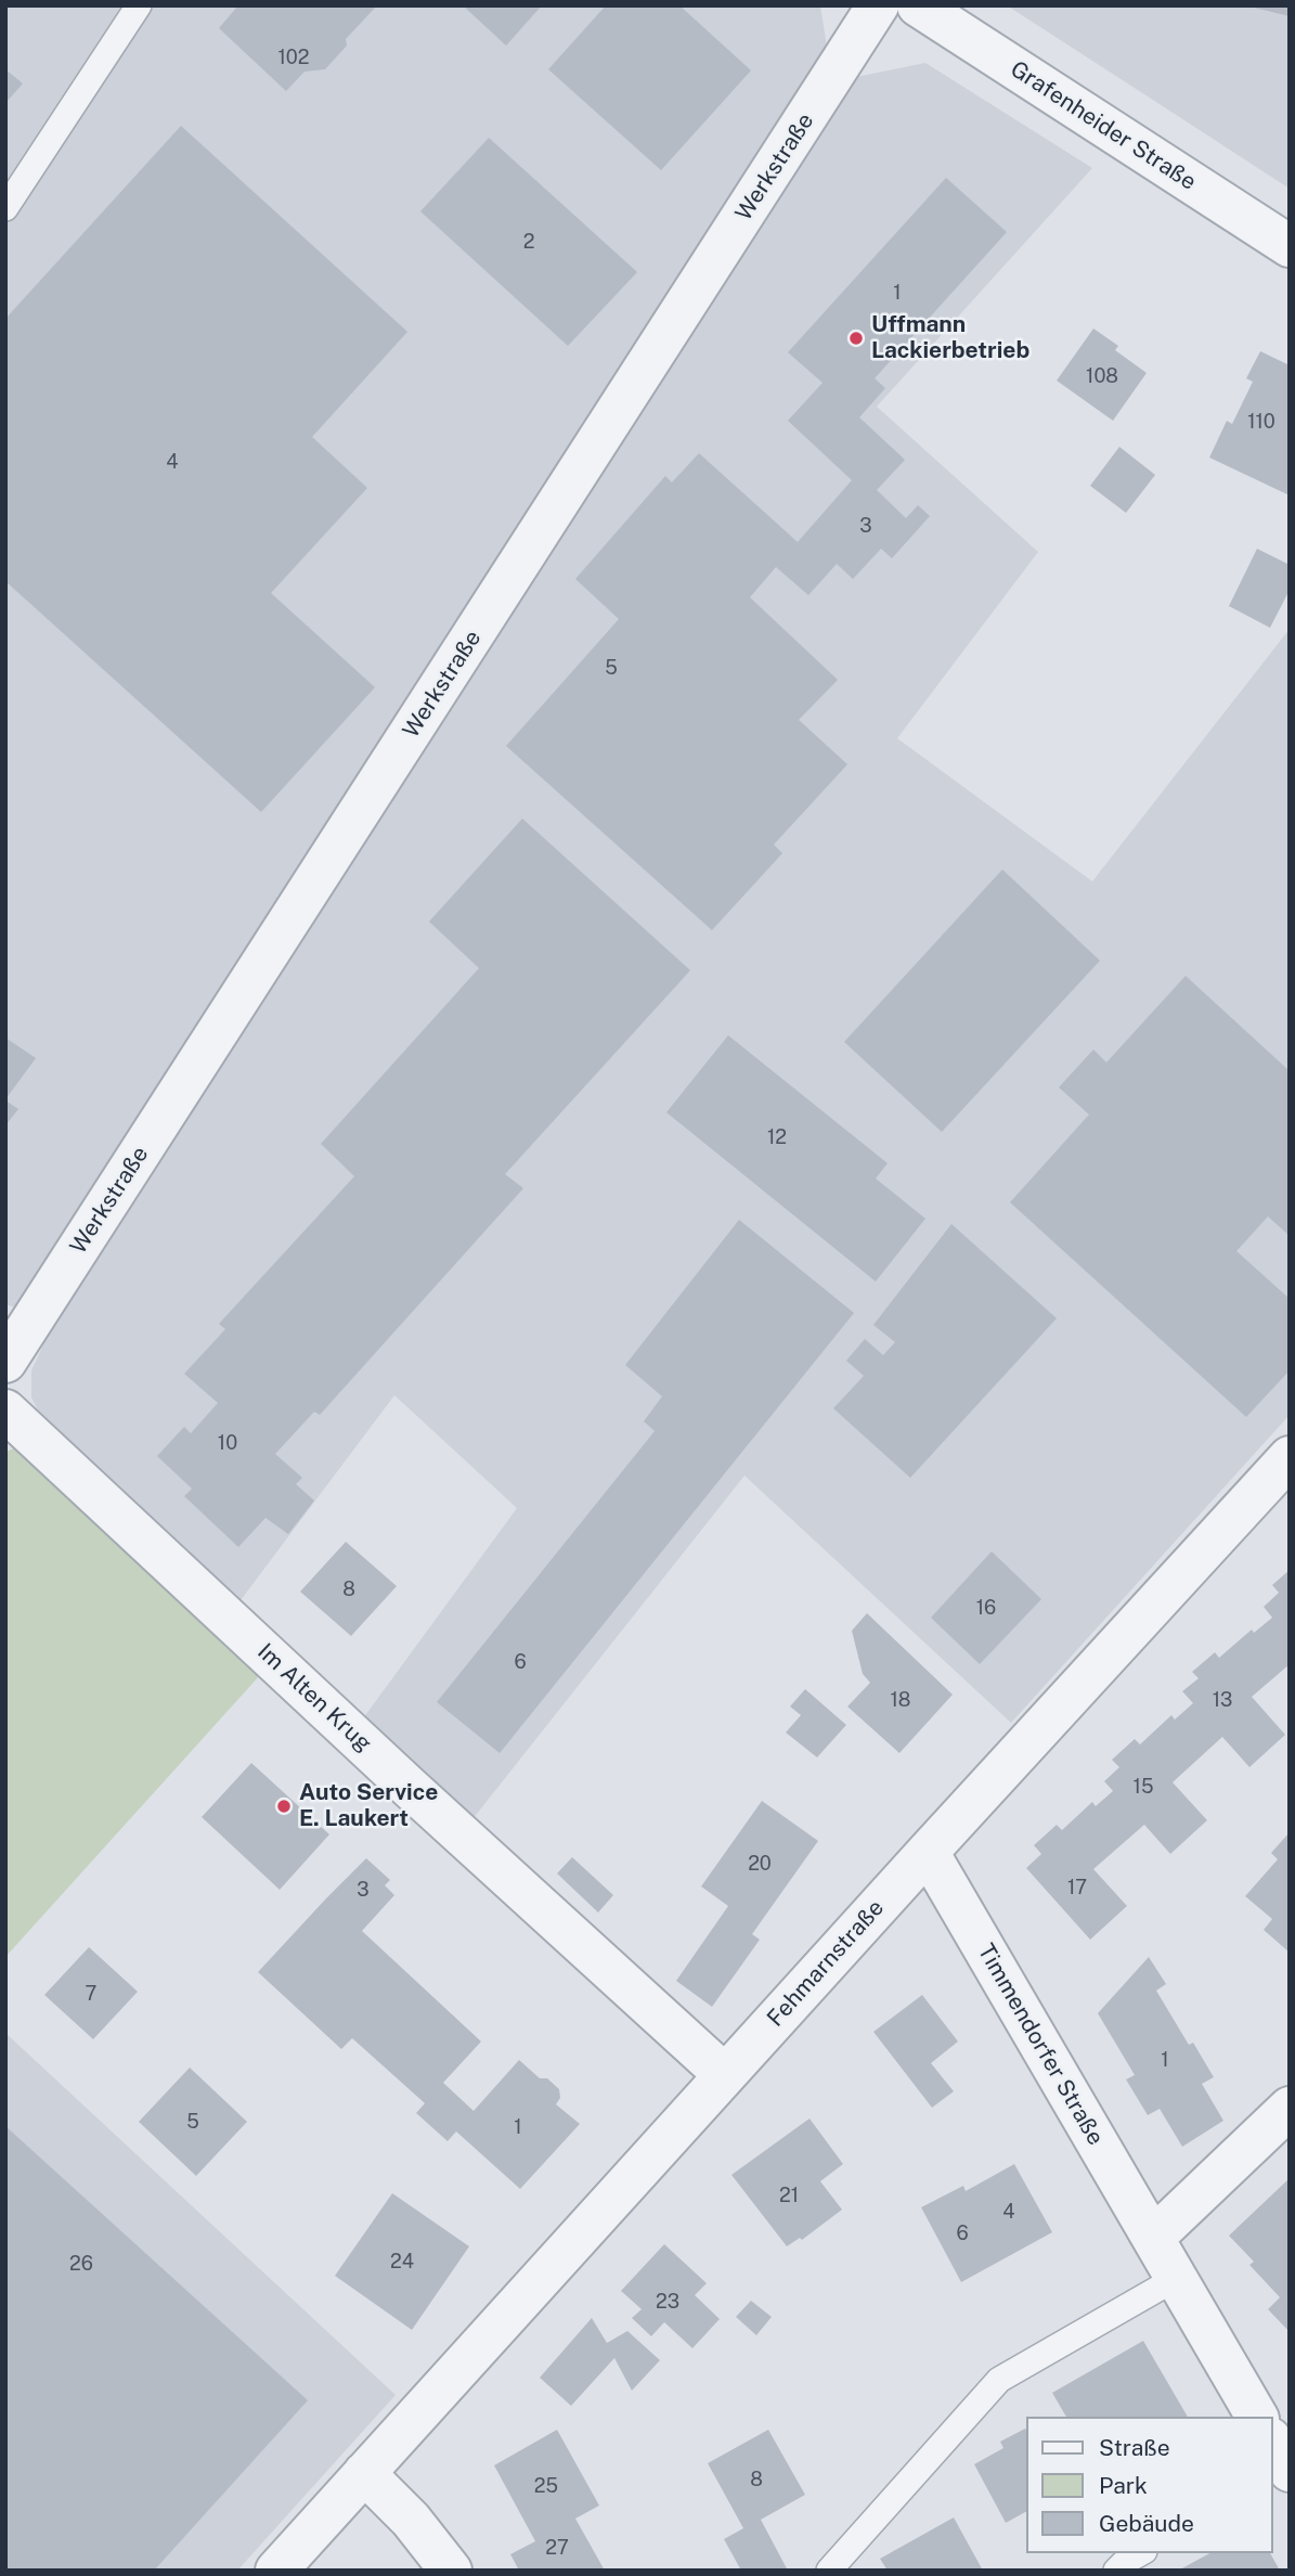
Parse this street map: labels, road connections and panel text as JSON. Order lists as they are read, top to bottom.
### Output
{
  "streets": {
    "street": [
      "Grafenheider Straße",
      "Werkstraße",
      "Im Alten Krug",
      "Fehmarnstraße",
      "Timmendorfer Straße"
    ]
  },
  "crossings": [
    ["Im Alten Krug", "Fehmarnstraße"],
    ["Fehmarnstraße", "Timmendorfer Straße"]
  ],
  "places": ["Uffmann Lackierbetrieb", "Auto Service E. Laukert"],
  "house_numbers": [
    "102",
    "2",
    "1",
    "108",
    "110",
    "4",
    "3",
    "5",
    "12",
    "10",
    "8",
    "16",
    "6",
    "18",
    "13",
    "15",
    "20",
    "17",
    "3",
    "7",
    "1",
    "5",
    "1",
    "21",
    "4",
    "6",
    "24",
    "26",
    "23",
    "8",
    "25",
    "27"
  ],
  "legend": ["Straße", "Park", "Gebäude"]
}
